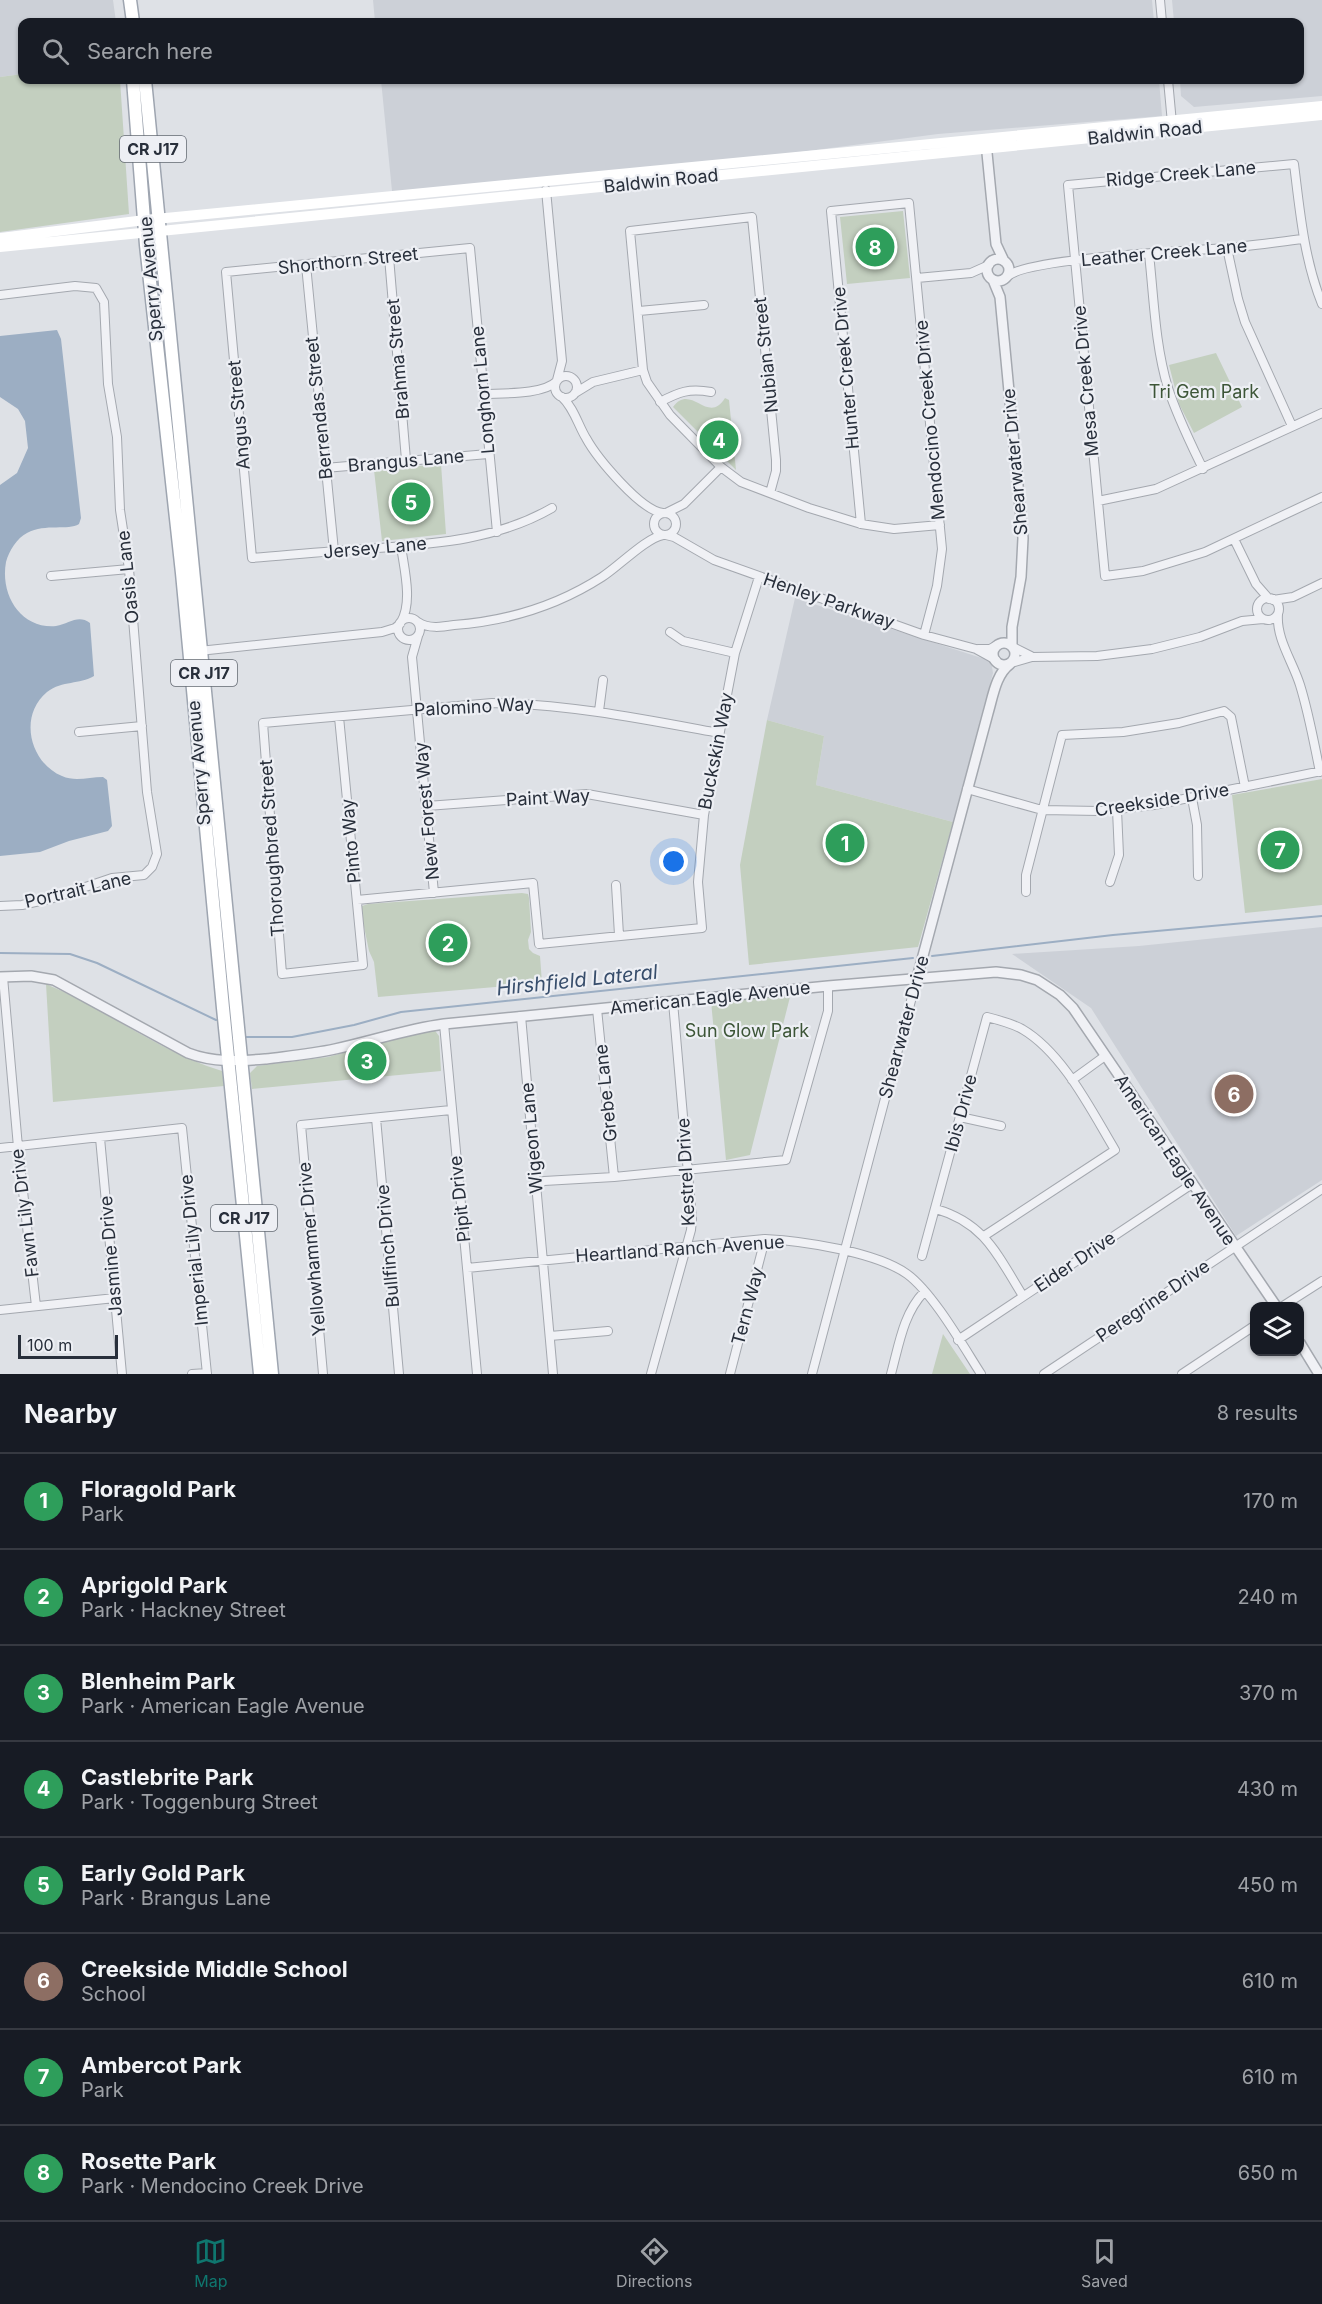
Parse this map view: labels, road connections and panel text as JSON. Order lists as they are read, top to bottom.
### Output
{
  "streets": {
    "main road": ["Baldwin Road", "CR J17", "Sperry Avenue"],
    "street": [
      "Ridge Creek Lane",
      "Leather Creek Lane",
      "Shorthorn Street",
      "Nubian Street",
      "Brahma Street",
      "Hunter Creek Drive",
      "Mesa Creek Drive",
      "Longhorn Lane",
      "Berrendas Street",
      "Angus Street",
      "Mendocino Creek Drive",
      "Brangus Lane",
      "Shearwater Drive",
      "Jersey Lane",
      "Oasis Lane",
      "Henley Parkway",
      "Palomino Way",
      "Buckskin Way",
      "Paint Way",
      "Creekside Drive",
      "New Forest Way",
      "Pinto Way",
      "Thoroughbred Street",
      "Portrait Lane",
      "American Eagle Avenue",
      "Grebe Lane",
      "Ibis Drive",
      "Wigeon Lane",
      "Kestrel Drive",
      "Pipit Drive",
      "Fawn Lily Drive",
      "Bullfinch Drive",
      "Yellowhammer Drive",
      "Heartland Ranch Avenue",
      "Imperial Lily Drive",
      "Jasmine Drive",
      "Eider Drive",
      "Peregrine Drive",
      "Tern Way"
    ]
  },
  "crossings": [
    ["Baldwin Road", "Sperry Avenue"],
    ["Ridge Creek Lane", "Leather Creek Lane"],
    ["Ridge Creek Lane", "Mesa Creek Drive"],
    ["Leather Creek Lane", "Mesa Creek Drive"],
    ["Leather Creek Lane", "Shearwater Drive"],
    ["Shorthorn Street", "Brahma Street"],
    ["Shorthorn Street", "Longhorn Lane"],
    ["Shorthorn Street", "Berrendas Street"],
    ["Shorthorn Street", "Angus Street"],
    ["Sperry Avenue", "American Eagle Avenue"],
    ["Brahma Street", "Brangus Lane"],
    ["Hunter Creek Drive", "Mendocino Creek Drive"],
    ["Longhorn Lane", "Brangus Lane"],
    ["Longhorn Lane", "Jersey Lane"],
    ["Berrendas Street", "Brangus Lane"],
    ["Berrendas Street", "Jersey Lane"],
    ["Angus Street", "Jersey Lane"],
    ["Mendocino Creek Drive", "Henley Parkway"],
    ["Shearwater Drive", "Henley Parkway"],
    ["Shearwater Drive", "Creekside Drive"],
    ["Shearwater Drive", "American Eagle Avenue"],
    ["Shearwater Drive", "Heartland Ranch Avenue"],
    ["Oasis Lane", "Portrait Lane"],
    ["Henley Parkway", "Buckskin Way"],
    ["Palomino Way", "Buckskin Way"],
    ["Palomino Way", "New Forest Way"],
    ["Palomino Way", "Pinto Way"],
    ["Palomino Way", "Thoroughbred Street"],
    ["Buckskin Way", "Paint Way"],
    ["Paint Way", "New Forest Way"],
    ["Pinto Way", "Thoroughbred Street"],
    ["American Eagle Avenue", "Grebe Lane"],
    ["American Eagle Avenue", "Wigeon Lane"],
    ["American Eagle Avenue", "Kestrel Drive"],
    ["American Eagle Avenue", "Pipit Drive"],
    ["American Eagle Avenue", "Fawn Lily Drive"],
    ["American Eagle Avenue", "Eider Drive"],
    ["American Eagle Avenue", "Peregrine Drive"],
    ["Wigeon Lane", "Heartland Ranch Avenue"],
    ["Kestrel Drive", "Heartland Ranch Avenue"],
    ["Pipit Drive", "Heartland Ranch Avenue"],
    ["Bullfinch Drive", "Yellowhammer Drive"],
    ["Heartland Ranch Avenue", "Eider Drive"],
    ["Heartland Ranch Avenue", "Tern Way"],
    ["Imperial Lily Drive", "Jasmine Drive"]
  ],
  "water": ["Hirshfield Lateral"],
  "parks": ["Tri Gem Park", "Sun Glow Park"],
  "scale_bar": "100 m",
  "page": {
    "search": "Search here",
    "pins": [
      "8",
      "4",
      "5",
      "1",
      "7",
      "2",
      "3",
      "6"
    ],
    "scale": "100 m",
    "heading": ["Nearby", "8 results"],
    "list": [
      {
        "mark": "1",
        "name": "Floragold Park",
        "note": "Park",
        "value": "170 m"
      },
      {
        "mark": "2",
        "name": "Aprigold Park",
        "note": "Park · Hackney Street",
        "value": "240 m"
      },
      {
        "mark": "3",
        "name": "Blenheim Park",
        "note": "Park · American Eagle Avenue",
        "value": "370 m"
      },
      {
        "mark": "4",
        "name": "Castlebrite Park",
        "note": "Park · Toggenburg Street",
        "value": "430 m"
      },
      {
        "mark": "5",
        "name": "Early Gold Park",
        "note": "Park · Brangus Lane",
        "value": "450 m"
      },
      {
        "mark": "6",
        "name": "Creekside Middle School",
        "note": "School",
        "value": "610 m"
      },
      {
        "mark": "7",
        "name": "Ambercot Park",
        "note": "Park",
        "value": "610 m"
      },
      {
        "mark": "8",
        "name": "Rosette Park",
        "note": "Park · Mendocino Creek Drive",
        "value": "650 m"
      }
    ],
    "nav": ["Map", "Directions", "Saved"]
  }
}
